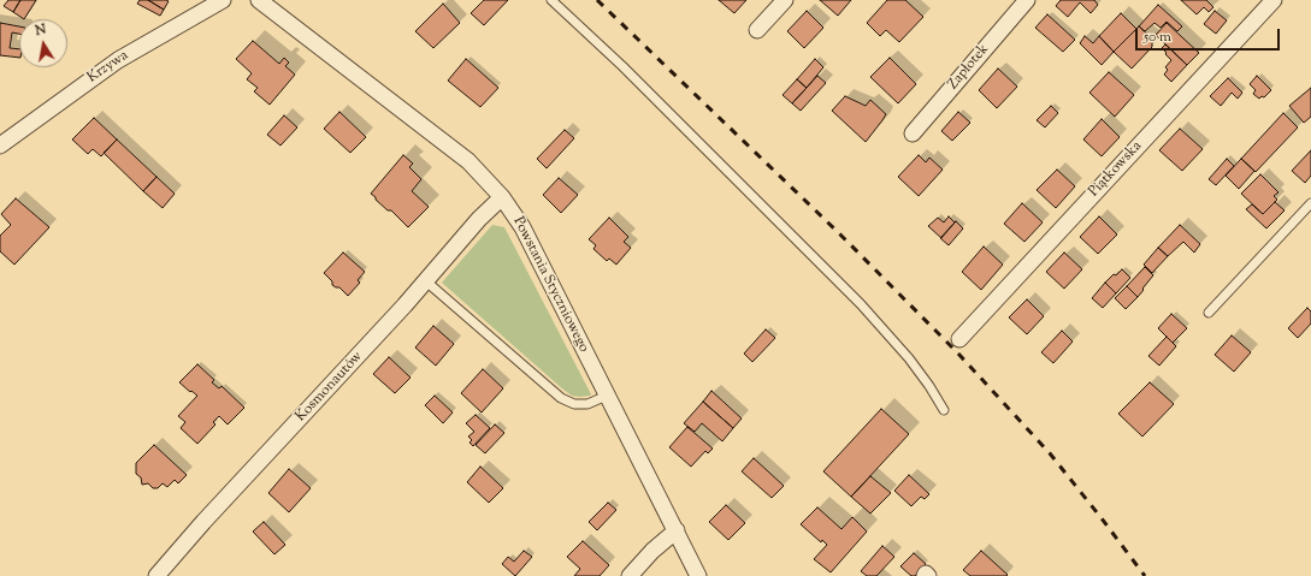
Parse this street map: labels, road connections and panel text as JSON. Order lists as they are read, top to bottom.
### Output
{
  "streets": {
    "street": [
      "Krzywa",
      "Zapłotek",
      "Piątkowska",
      "Powstania Styczniowego",
      "Kosmonautów"
    ]
  },
  "crossings": [
    ["Powstania Styczniowego", "Kosmonautów"]
  ],
  "scale_bar": "50 m",
  "north": "top"
}
